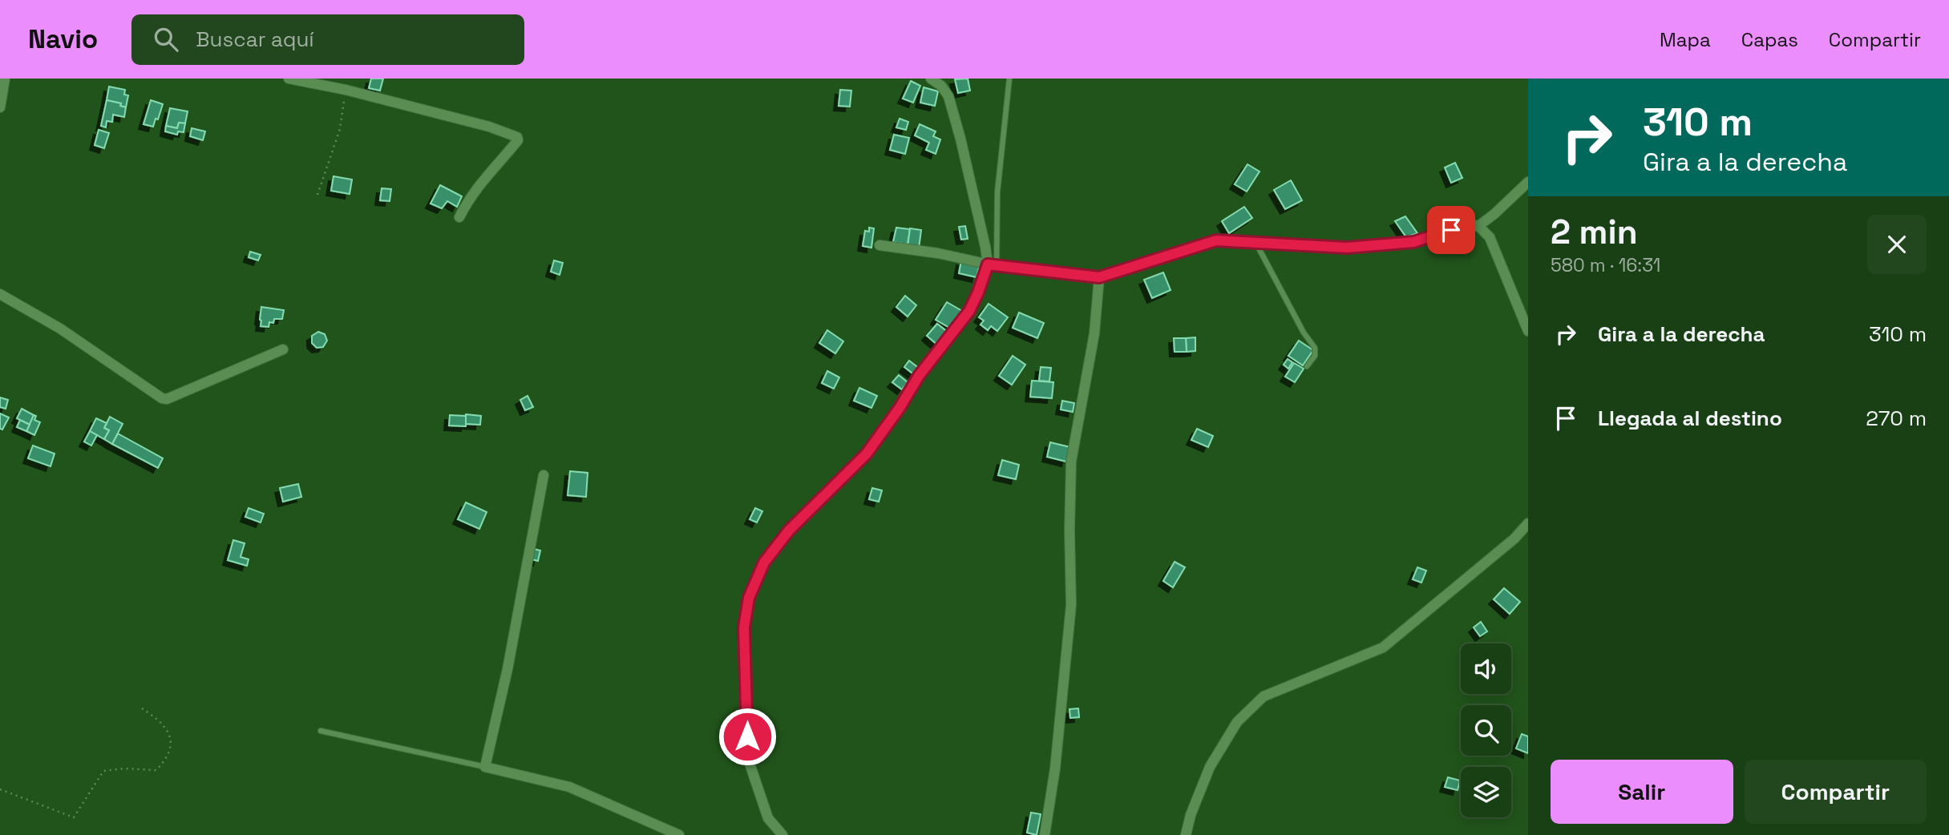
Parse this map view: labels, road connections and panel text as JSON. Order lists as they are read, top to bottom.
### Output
{
  "page": {
    "header": "Navio",
    "search": "Buscar aquí",
    "nav": ["Mapa", "Capas", "Compartir"],
    "turn": ["310 m", "Gira a la derecha"],
    "heading": ["2 min", "580 m · 16:31"],
    "list": [
      {
        "name": "Gira a la derecha",
        "value": "310 m"
      },
      {
        "name": "Llegada al destino",
        "value": "270 m"
      }
    ],
    "buttons": ["Salir", "Compartir"]
  }
}
